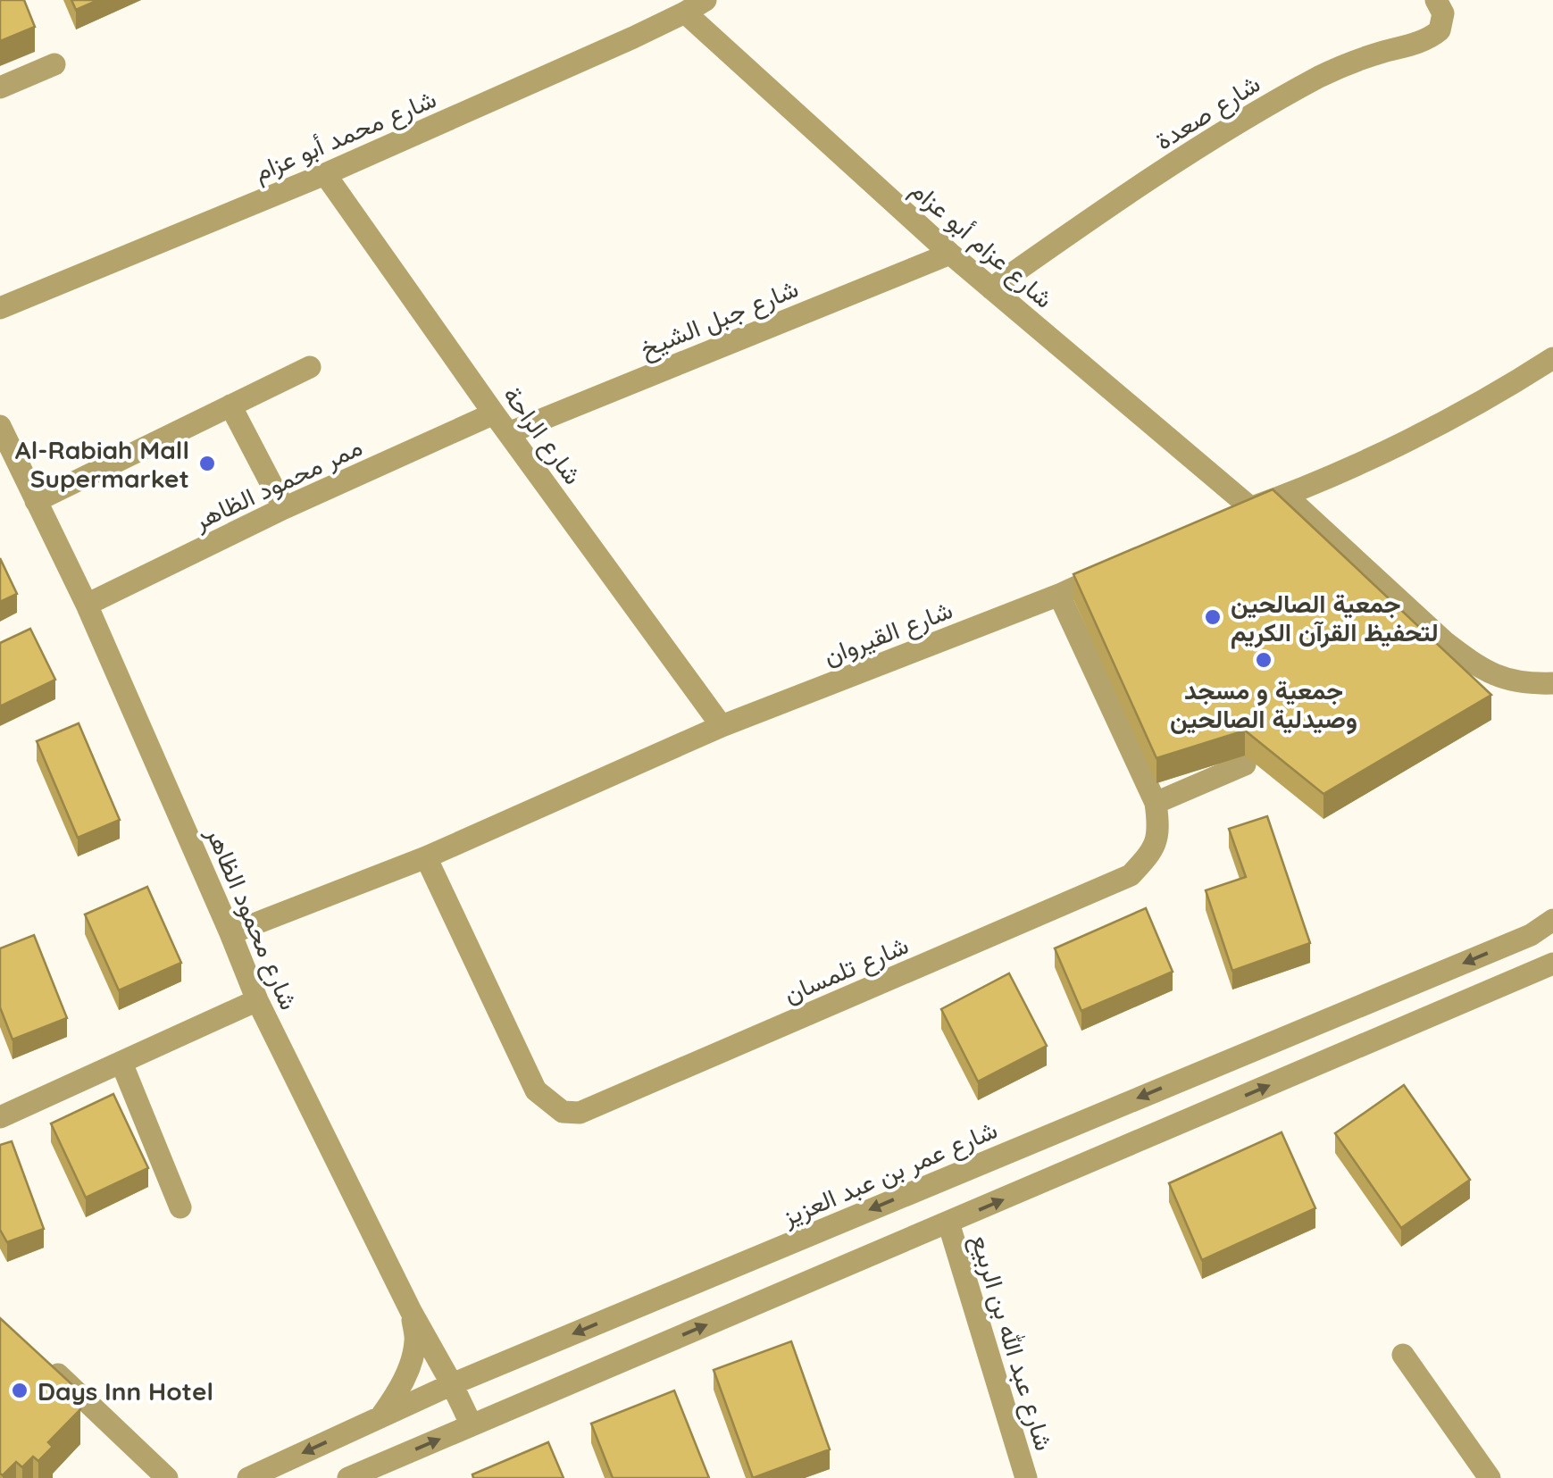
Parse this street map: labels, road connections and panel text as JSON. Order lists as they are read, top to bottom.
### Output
{
  "streets": {
    "street": [
      "شارع صعدة",
      "شارع محمد أبو عزام",
      "شارع عزام أبو عزام",
      "شارع جبل الشيخ",
      "شارع الراحة",
      "ممر محمود الظاهر",
      "شارع القيروان",
      "شارع محمود الظاهر",
      "شارع تلمسان",
      "شارع عمر بن عبد العزيز",
      "شارع عبد الله بن الربيع"
    ]
  },
  "crossings": [
    ["شارع صعدة", "شارع عزام أبو عزام"],
    ["شارع محمد أبو عزام", "شارع عزام أبو عزام"],
    ["شارع محمد أبو عزام", "شارع الراحة"],
    ["شارع عزام أبو عزام", "شارع جبل الشيخ"],
    ["شارع جبل الشيخ", "شارع الراحة"],
    ["شارع الراحة", "ممر محمود الظاهر"],
    ["شارع الراحة", "شارع القيروان"],
    ["ممر محمود الظاهر", "شارع محمود الظاهر"],
    ["شارع القيروان", "شارع محمود الظاهر"],
    ["شارع القيروان", "شارع تلمسان"],
    ["شارع محمود الظاهر", "شارع عمر بن عبد العزيز"]
  ],
  "places": [
    "Al-Rabiah Mall Supermarket",
    "جمعية الصالحين لتحفيظ القرآن الكريم",
    "جمعية و مسجد وصيدلية الصالحين",
    "Days Inn Hotel"
  ]
}
